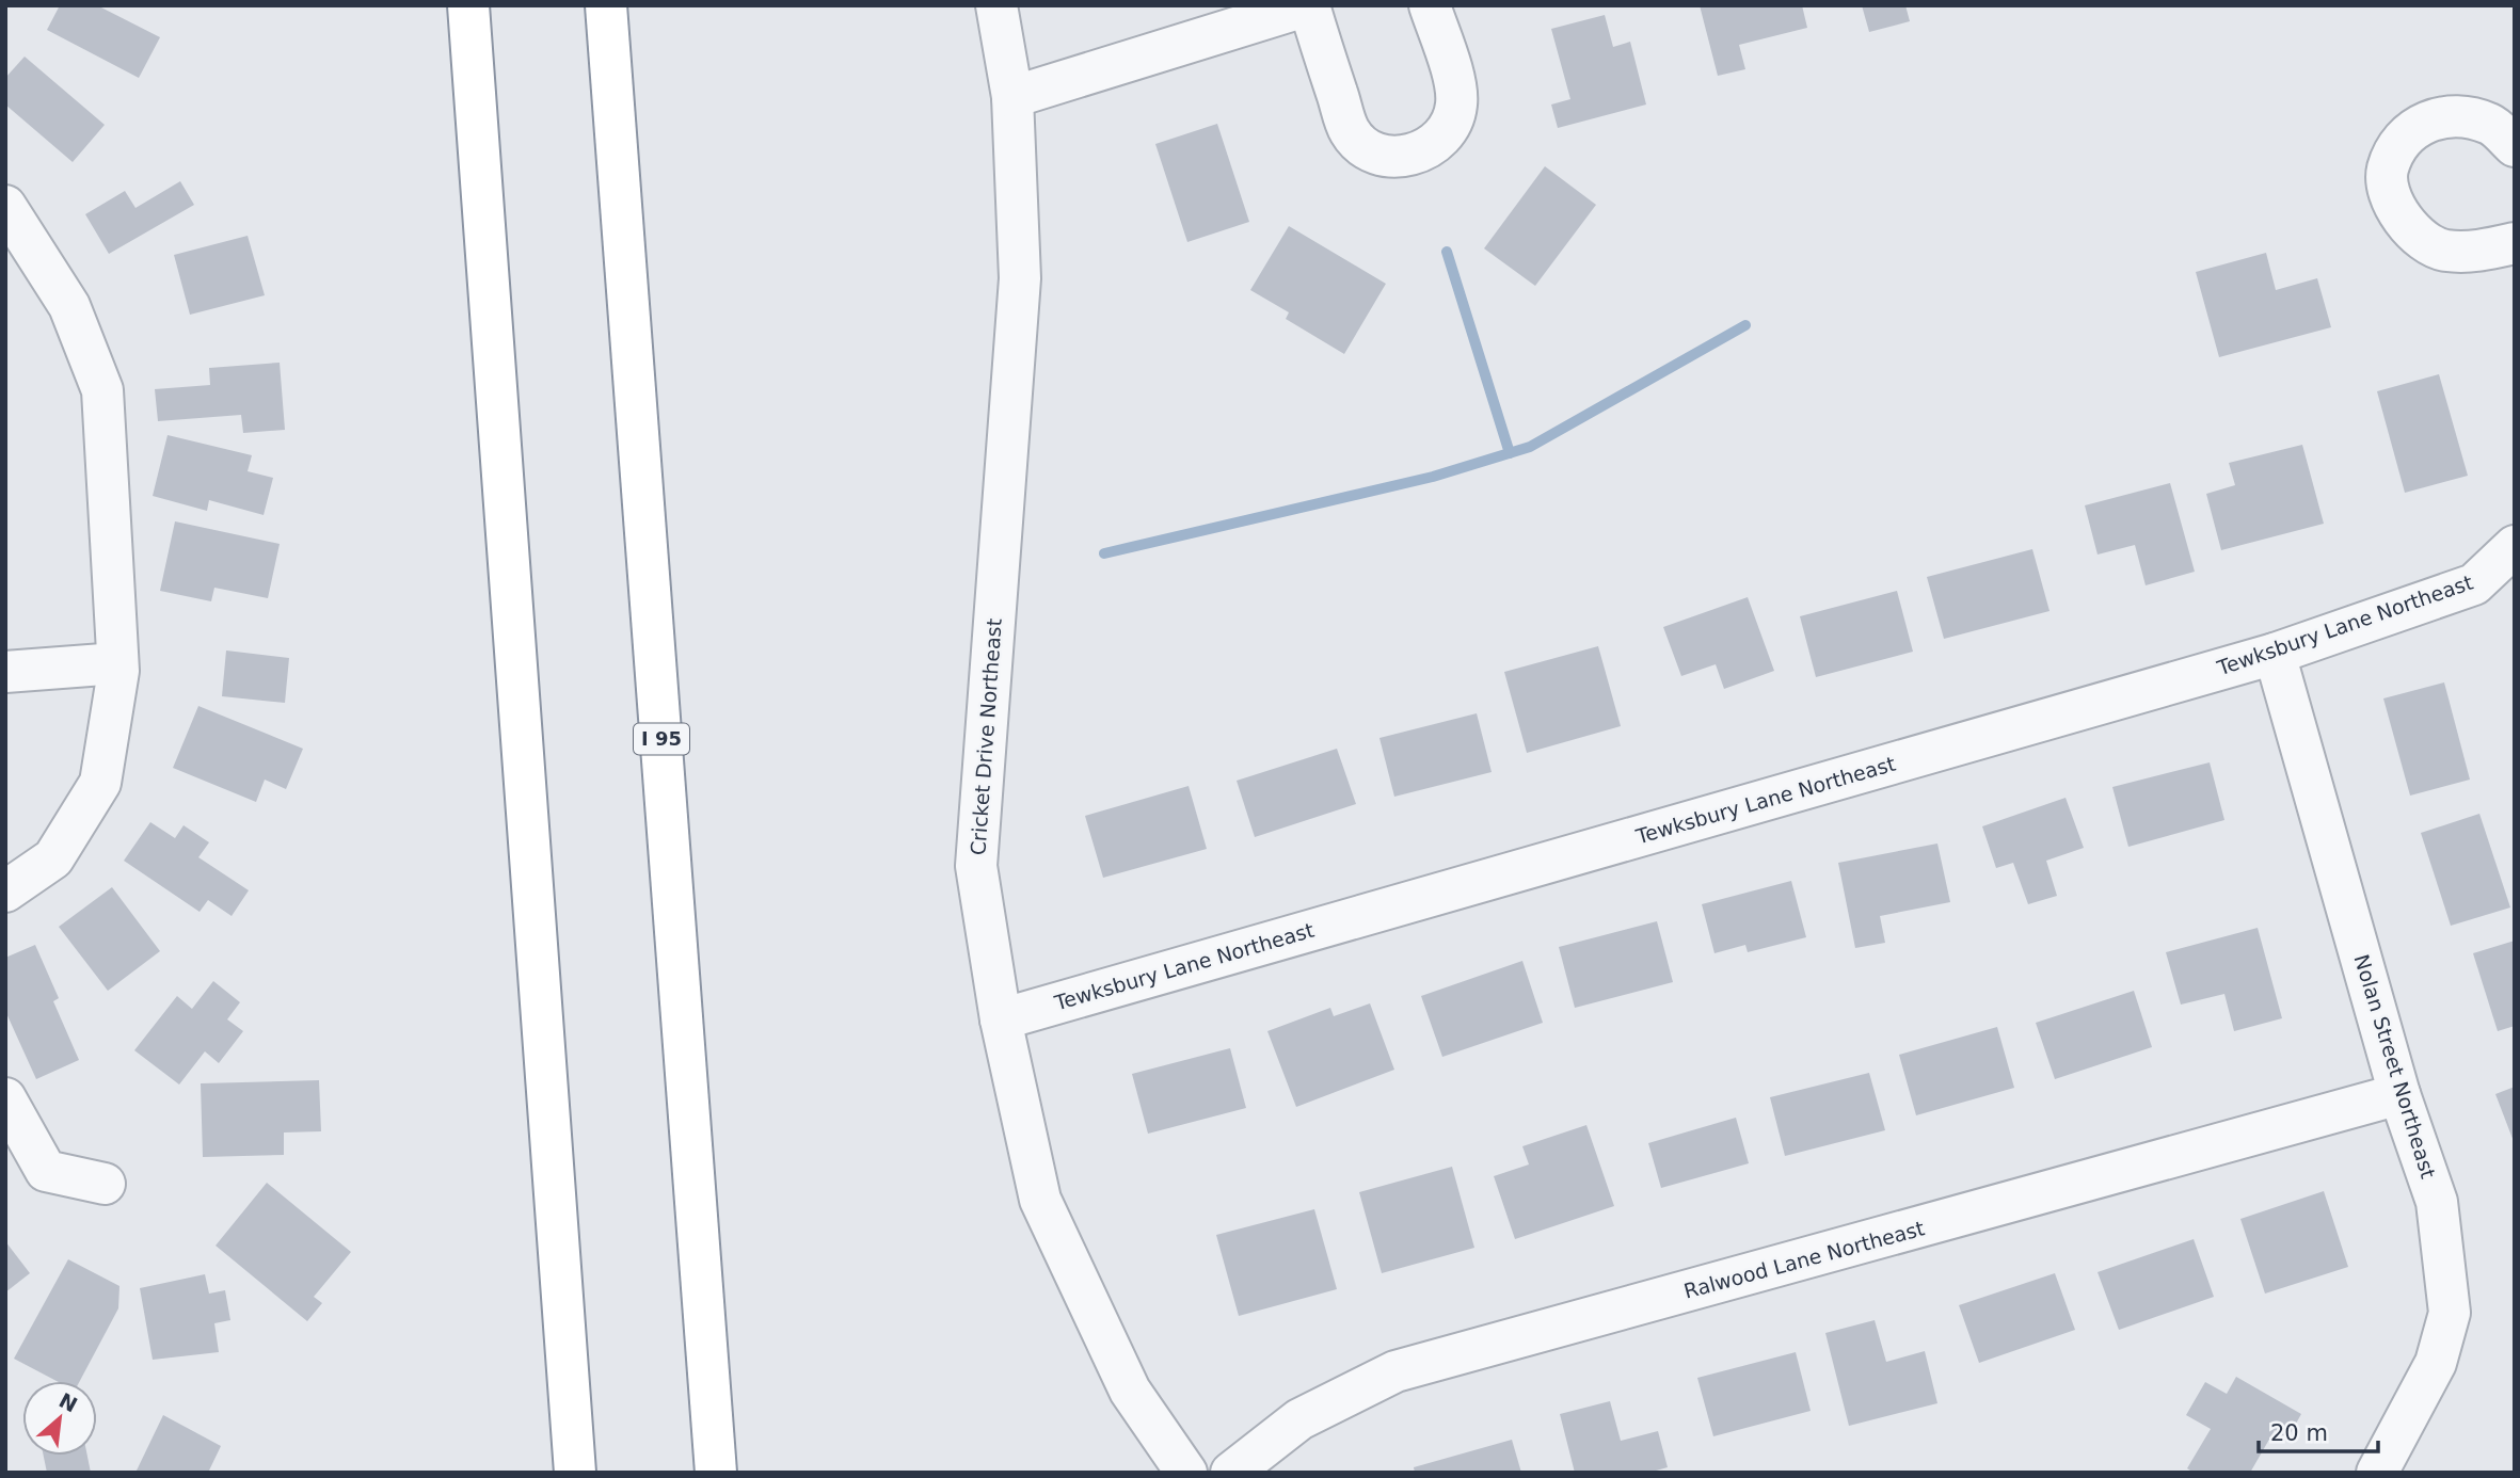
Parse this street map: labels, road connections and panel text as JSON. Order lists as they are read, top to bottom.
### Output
{
  "streets": {
    "highway": ["I 95"],
    "street": [
      "Tewksbury Lane Northeast",
      "Cricket Drive Northeast",
      "Nolan Street Northeast",
      "Ralwood Lane Northeast"
    ]
  },
  "crossings": [
    ["Tewksbury Lane Northeast", "Cricket Drive Northeast"],
    ["Tewksbury Lane Northeast", "Nolan Street Northeast"],
    ["Nolan Street Northeast", "Ralwood Lane Northeast"]
  ],
  "scale_bar": "20 m",
  "north": "top right"
}
